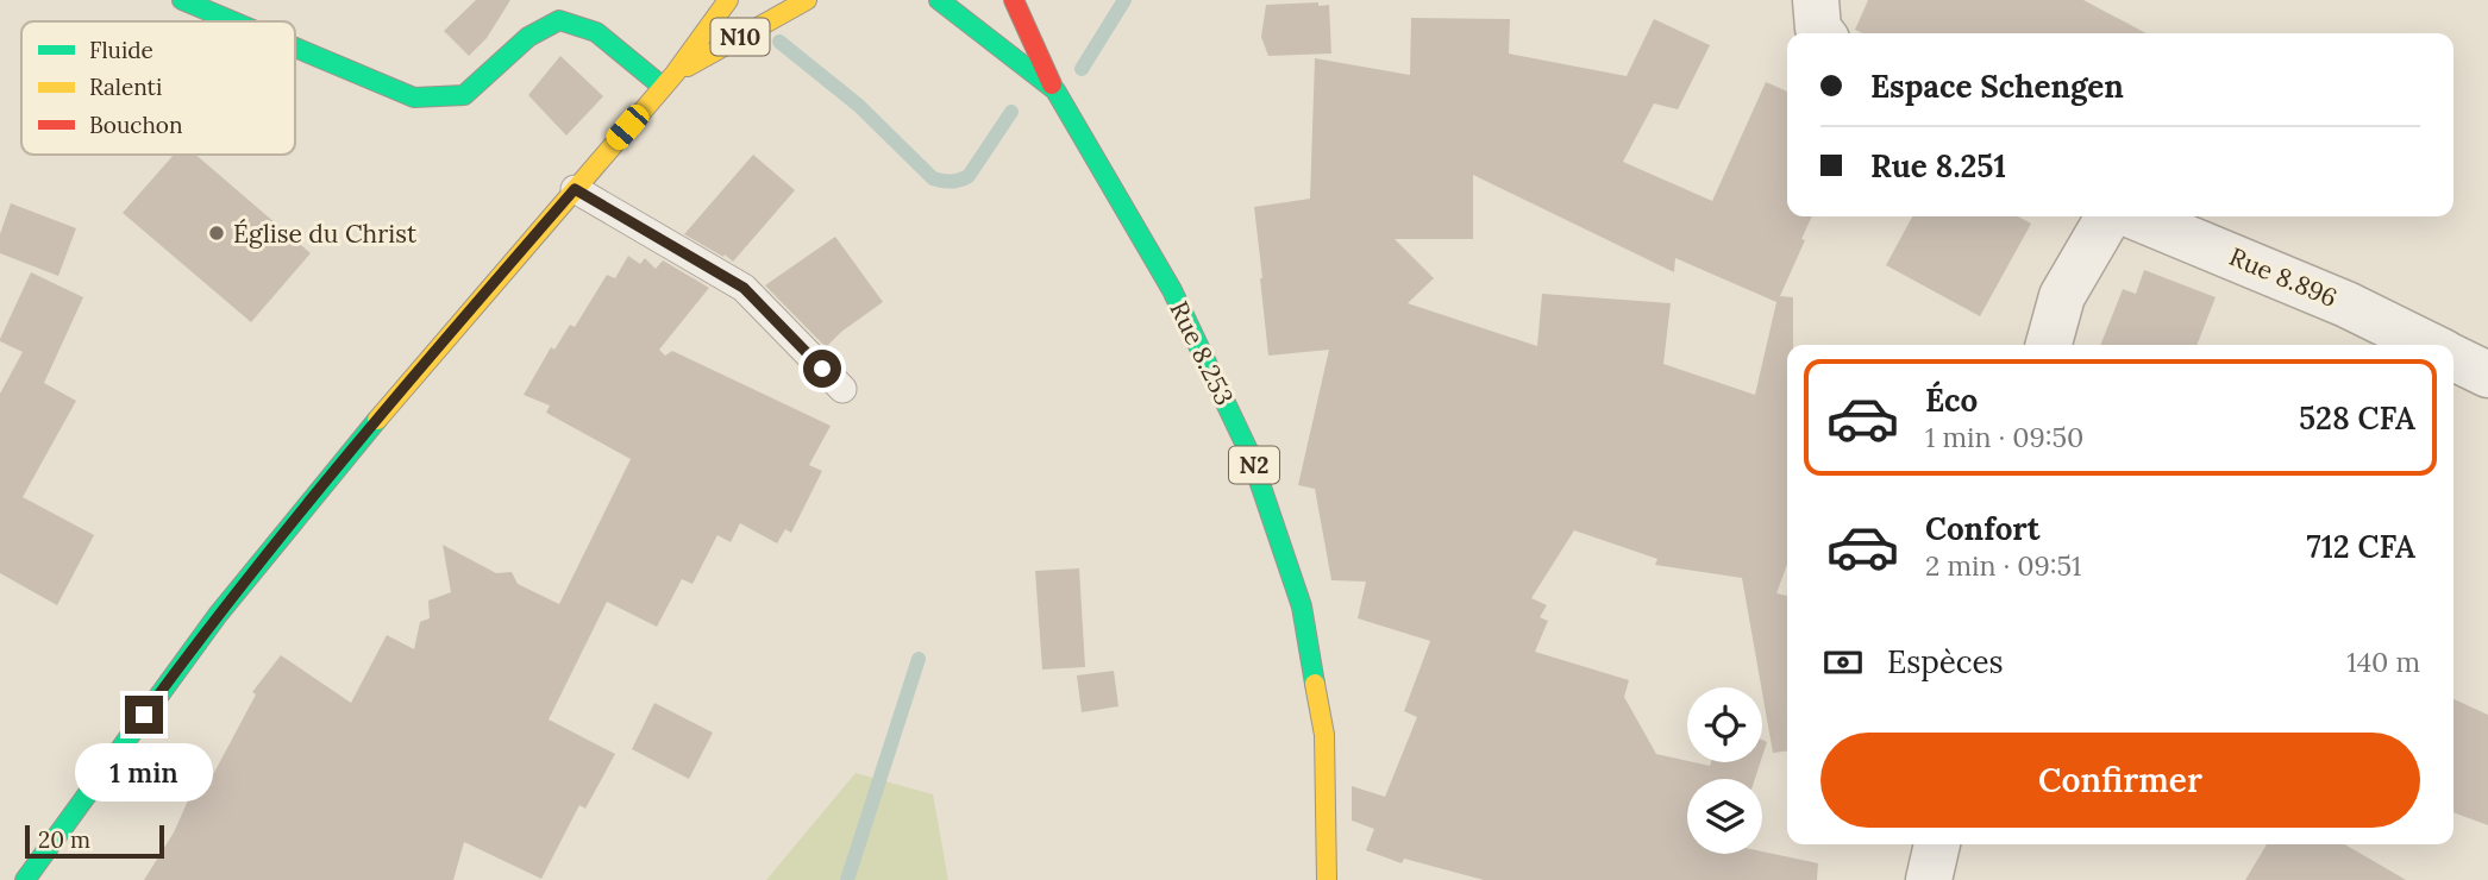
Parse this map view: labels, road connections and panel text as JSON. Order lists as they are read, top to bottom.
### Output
{
  "streets": {
    "main road": ["N10", "Rue 8.253", "N2"],
    "street": ["Rue 8.896"]
  },
  "crossings": [
    ["Rue 8.253", "N2"]
  ],
  "places": ["Église du Christ"],
  "legend": ["Fluide", "Ralenti", "Bouchon"],
  "scale_bar": "20 m",
  "page": {
    "banner": ["Espace Schengen", "Rue 8.251"],
    "list": [
      {
        "name": "Éco",
        "note": "1 min · 09:50",
        "value": "528 CFA"
      },
      {
        "name": "Confort",
        "note": "2 min · 09:51",
        "value": "712 CFA"
      }
    ],
    "pay": ["Espèces", "140 m"],
    "buttons": "Confirmer",
    "bubble": "1 min",
    "scale": "20 m"
  }
}
